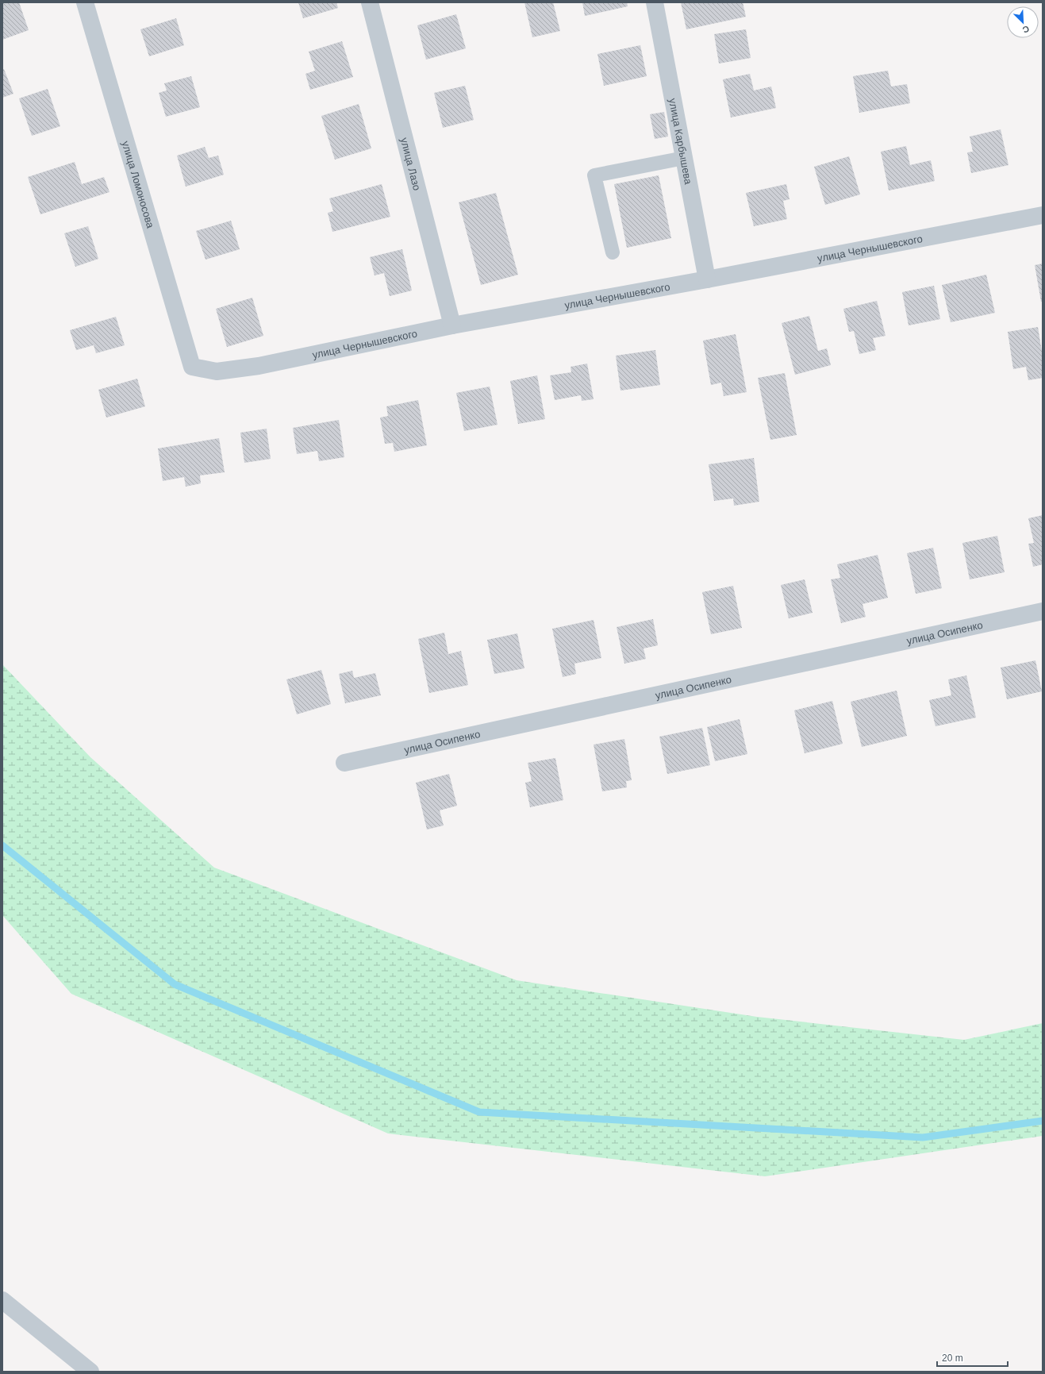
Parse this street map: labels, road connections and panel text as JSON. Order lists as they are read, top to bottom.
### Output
{
  "streets": {
    "street": [
      "улица Карбышева",
      "улица Лазо",
      "улица Ломоносова",
      "улица Чернышевского",
      "улица Осипенко"
    ]
  },
  "crossings": [
    ["улица Карбышева", "улица Чернышевского"],
    ["улица Лазо", "улица Чернышевского"],
    ["улица Ломоносова", "улица Чернышевского"]
  ],
  "scale_bar": "20 m",
  "north": "bottom right"
}
